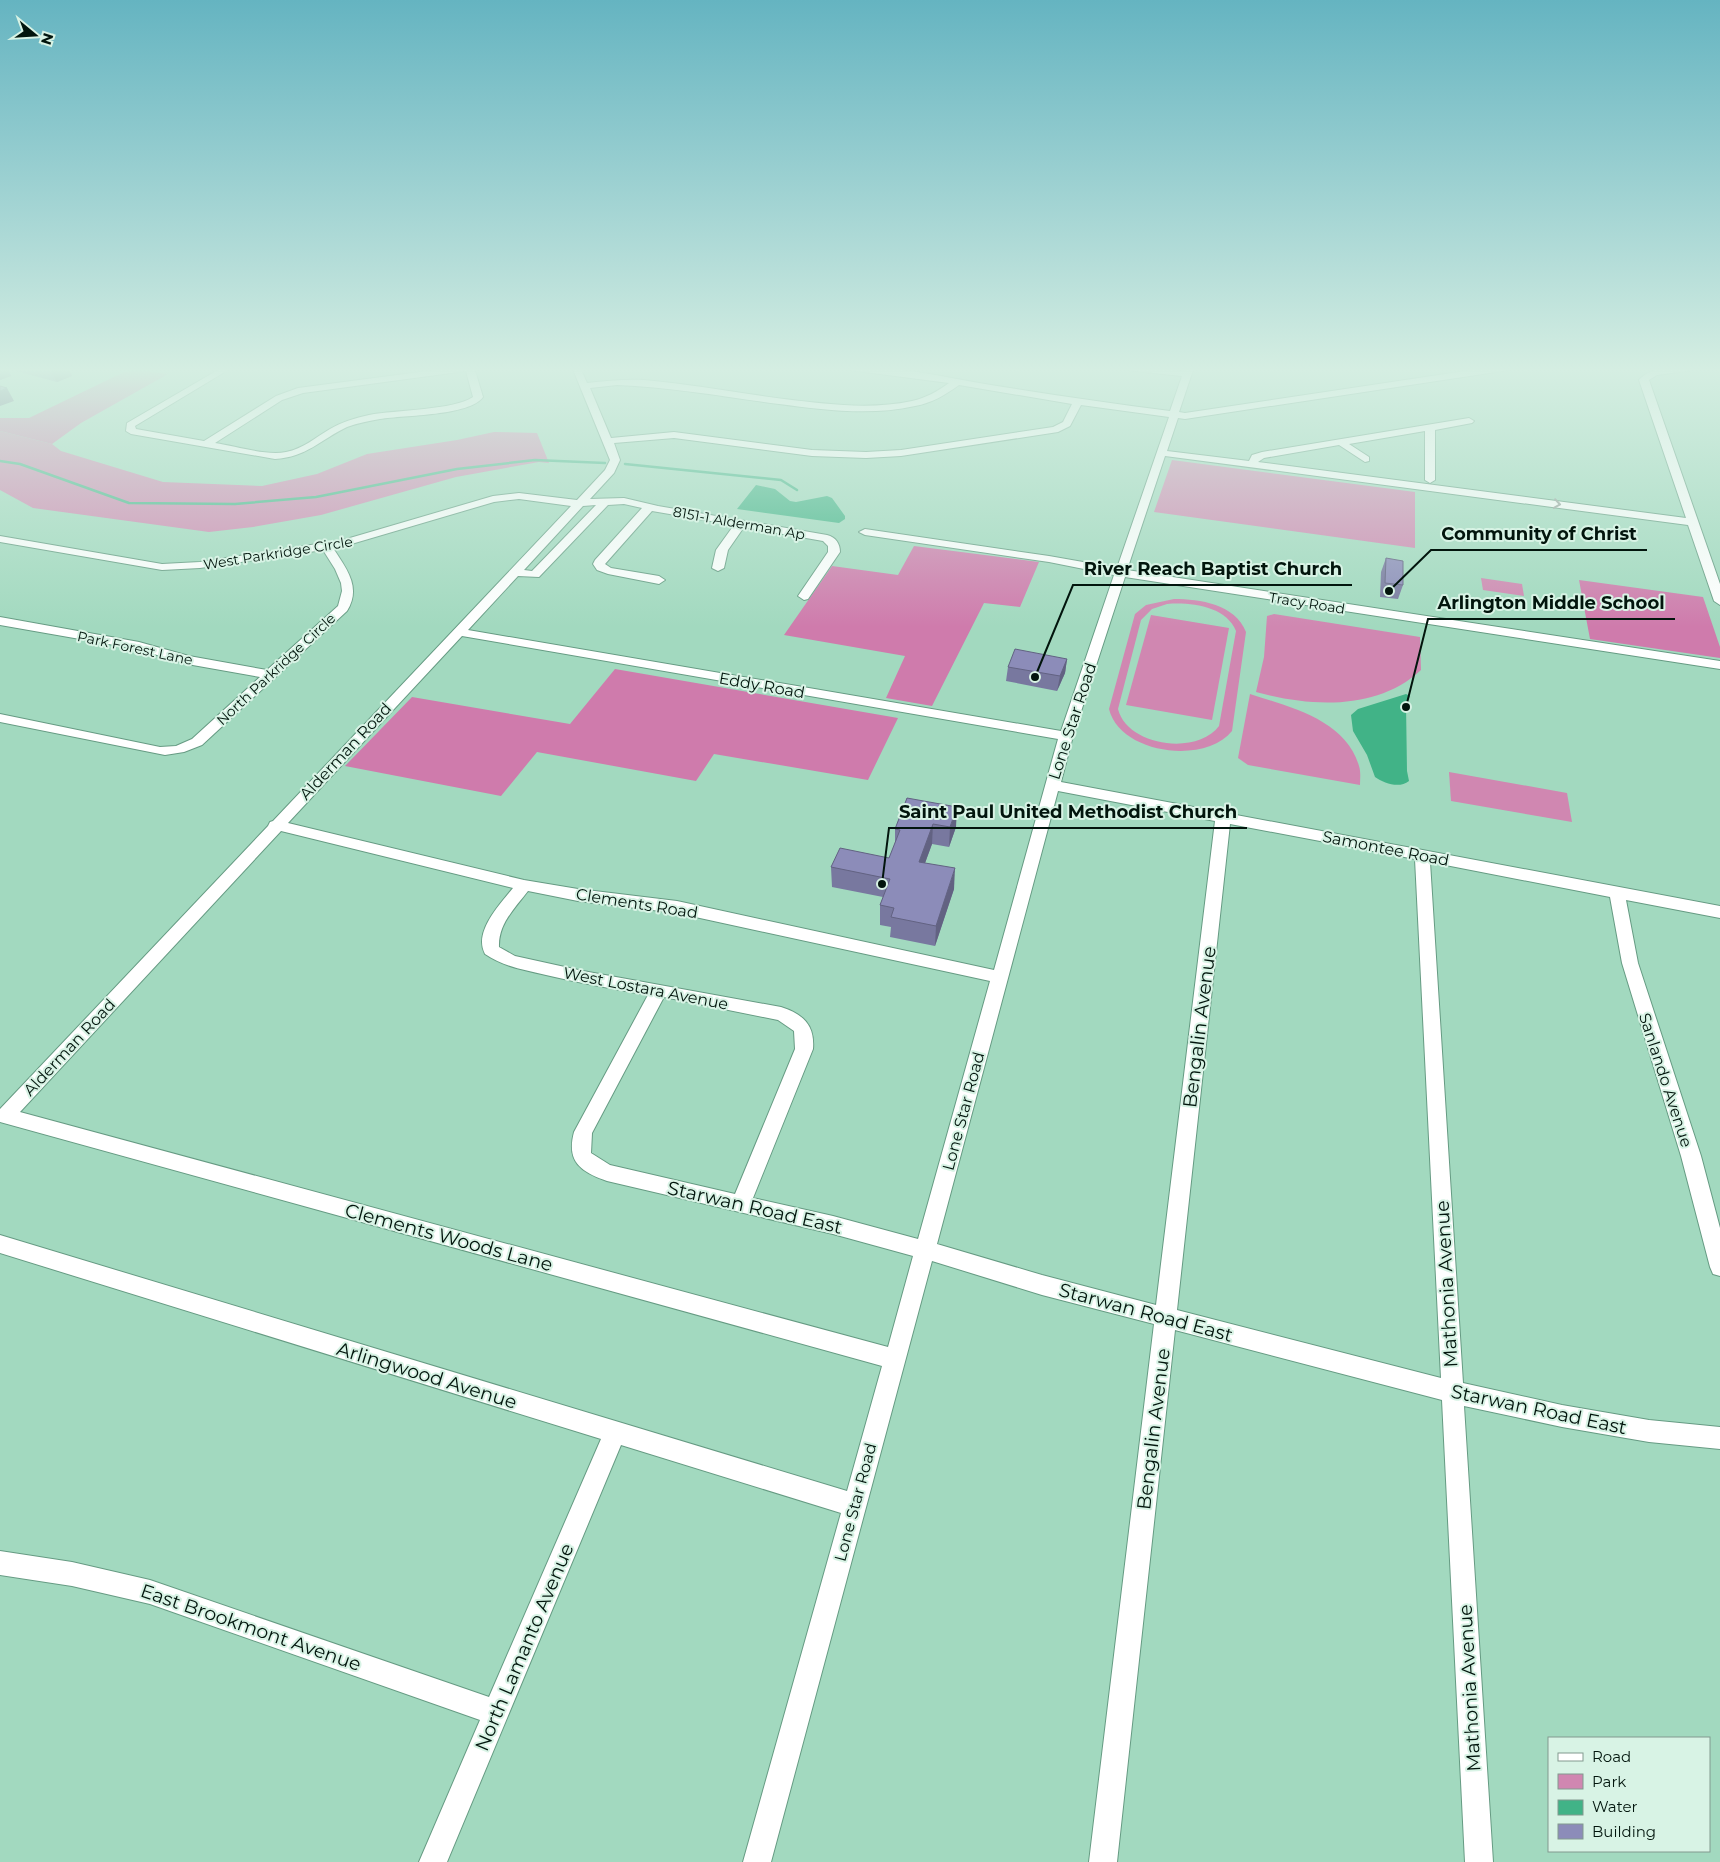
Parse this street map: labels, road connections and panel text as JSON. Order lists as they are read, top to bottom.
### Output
{
  "streets": {
    "street": [
      "8151-1 Alderman Ap",
      "West Parkridge Circle",
      "Tracy Road",
      "Park Forest Lane",
      "North Parkridge Circle",
      "Eddy Road",
      "Lone Star Road",
      "Alderman Road",
      "Samontee Road",
      "Clements Road",
      "West Lostara Avenue",
      "Bengalin Avenue",
      "Sanlando Avenue",
      "Starwan Road East",
      "Clements Woods Lane",
      "Mathonia Avenue",
      "Arlingwood Avenue",
      "East Brookmont Avenue",
      "North Lamanto Avenue"
    ]
  },
  "crossings": [
    ["8151-1 Alderman Ap", "West Parkridge Circle"],
    ["8151-1 Alderman Ap", "Alderman Road"],
    ["West Parkridge Circle", "North Parkridge Circle"],
    ["West Parkridge Circle", "Alderman Road"],
    ["Tracy Road", "Lone Star Road"],
    ["Park Forest Lane", "North Parkridge Circle"],
    ["Eddy Road", "Lone Star Road"],
    ["Eddy Road", "Alderman Road"],
    ["Lone Star Road", "Samontee Road"],
    ["Lone Star Road", "Clements Road"],
    ["Lone Star Road", "Starwan Road East"],
    ["Lone Star Road", "Clements Woods Lane"],
    ["Lone Star Road", "Arlingwood Avenue"],
    ["Alderman Road", "Clements Road"],
    ["Alderman Road", "Clements Woods Lane"],
    ["Samontee Road", "Bengalin Avenue"],
    ["Samontee Road", "Sanlando Avenue"],
    ["Samontee Road", "Mathonia Avenue"],
    ["Clements Road", "West Lostara Avenue"],
    ["West Lostara Avenue", "Starwan Road East"],
    ["Bengalin Avenue", "Starwan Road East"],
    ["Starwan Road East", "Mathonia Avenue"],
    ["Arlingwood Avenue", "North Lamanto Avenue"],
    ["East Brookmont Avenue", "North Lamanto Avenue"]
  ],
  "places": [
    "Community of Christ",
    "River Reach Baptist Church",
    "Arlington Middle School",
    "Saint Paul United Methodist Church"
  ],
  "legend": [
    "Road",
    "Park",
    "Water",
    "Building"
  ],
  "north": "right"
}
